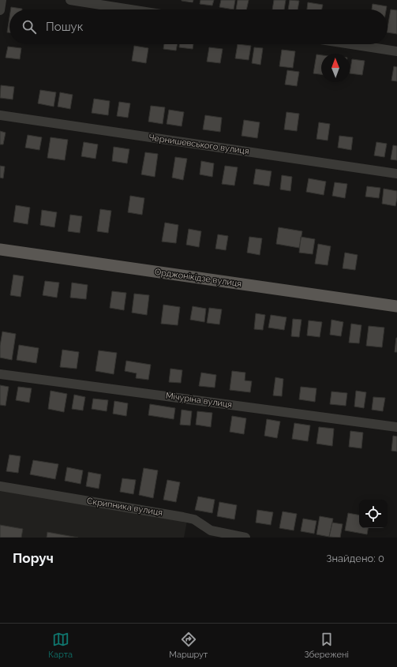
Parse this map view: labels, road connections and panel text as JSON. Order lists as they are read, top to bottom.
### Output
{
  "streets": {
    "main road": ["Орджонікідзе вулиця"],
    "street": ["Чернишевського вулиця", "Мічуріна вулиця", "Скрипника вулиця"]
  },
  "north": "top",
  "page": {
    "search": "Пошук",
    "heading": ["Поруч", "Знайдено: 0"],
    "nav": ["Карта", "Маршрут", "Збережені"]
  }
}
